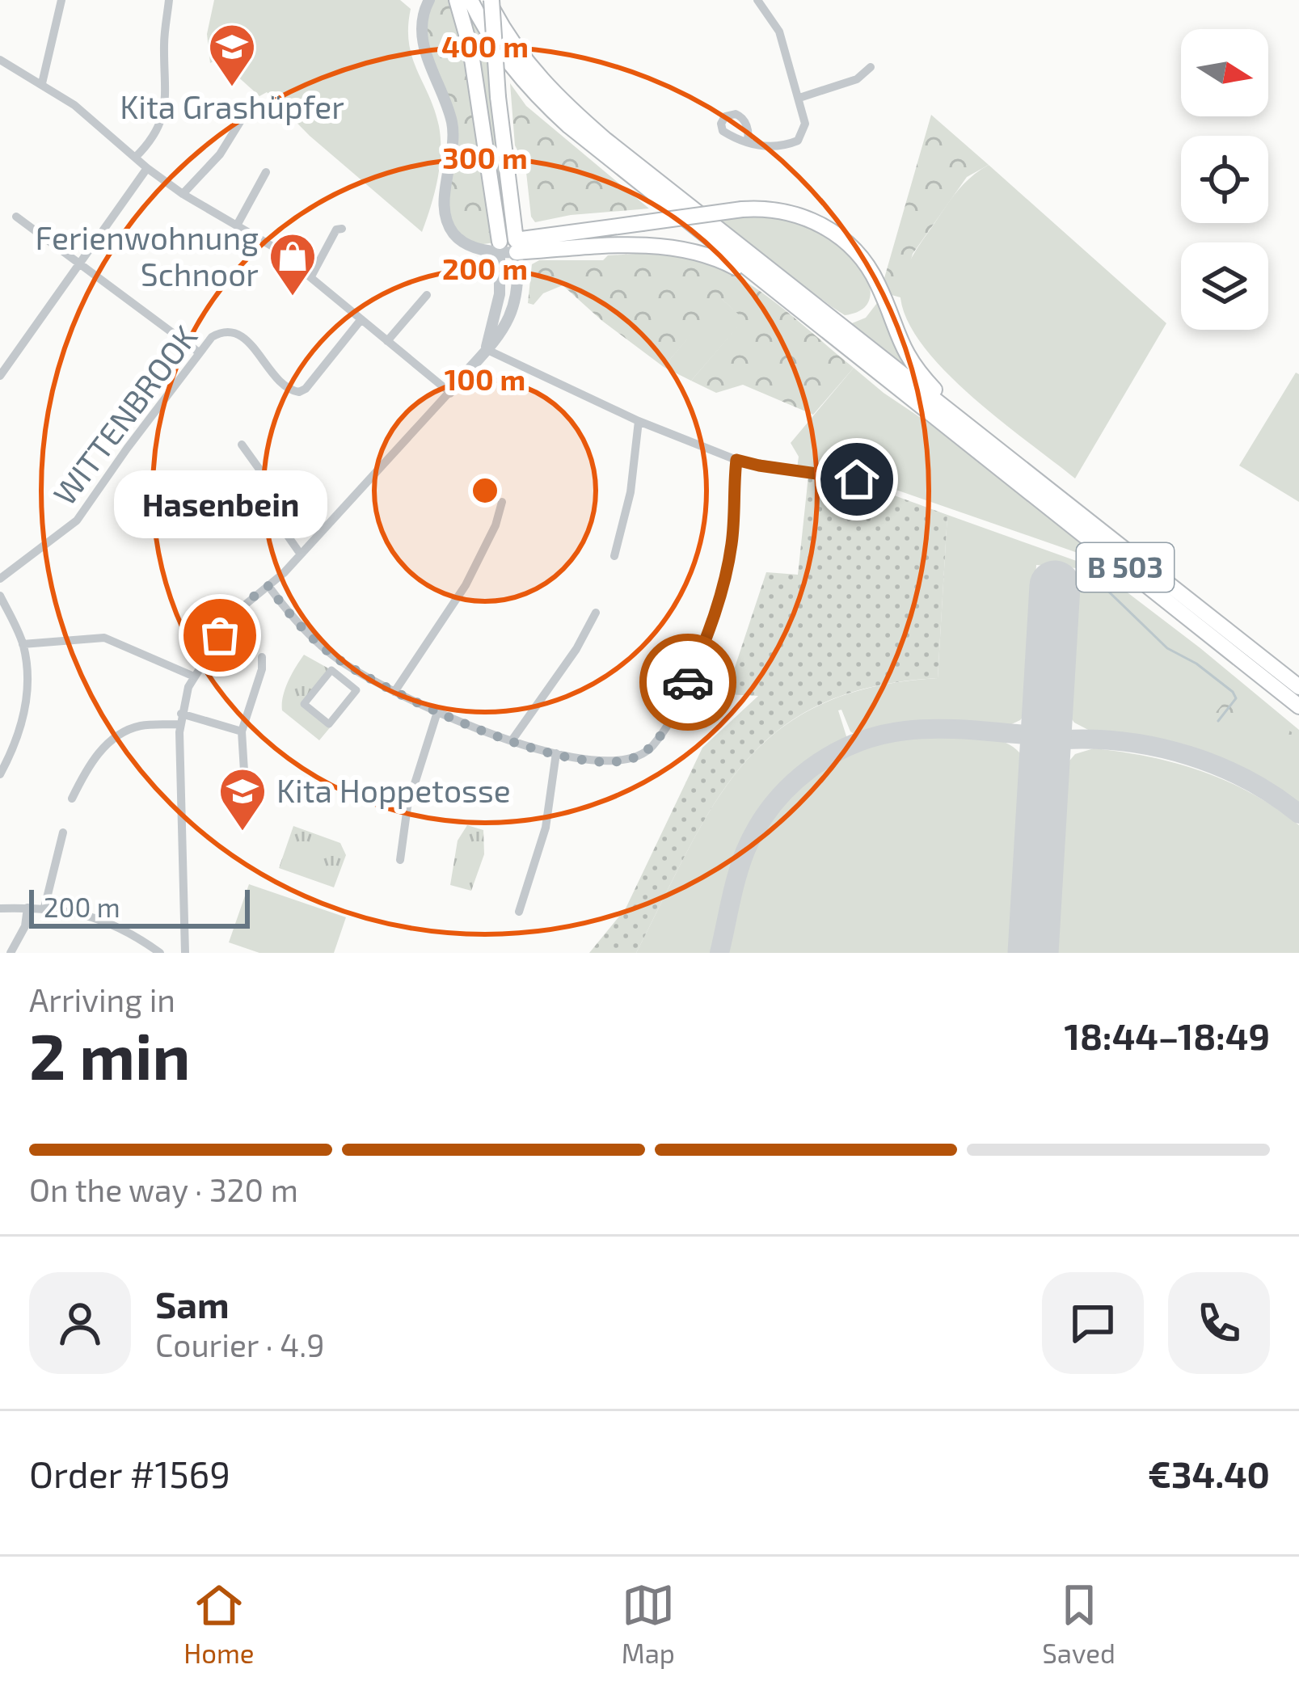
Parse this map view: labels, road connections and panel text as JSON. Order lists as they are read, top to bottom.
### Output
{
  "streets": {
    "highway": ["B 503"],
    "street": ["WITTENBROOK"]
  },
  "places": {
    "school or university": ["Kita Grashüpfer", "Kita Hoppetosse"],
    "shop": ["Ferienwohnung Schnoor"],
    "other": ["Hasenbein"]
  },
  "scale_bar": "200 m",
  "north": "right",
  "page": {
    "bubble": "Hasenbein",
    "scale": "200 m",
    "heading": ["2 min", "Arriving in", "18:44–18:49"],
    "panel": [
      "Sam",
      "Courier · 4.9",
      "Order #1569",
      "€34.40"
    ],
    "bar": "On the way · 320 m",
    "tabs": ["Home", "Map", "Saved"]
  },
  "rings": [
    "400 m",
    "300 m",
    "200 m",
    "100 m"
  ]
}
